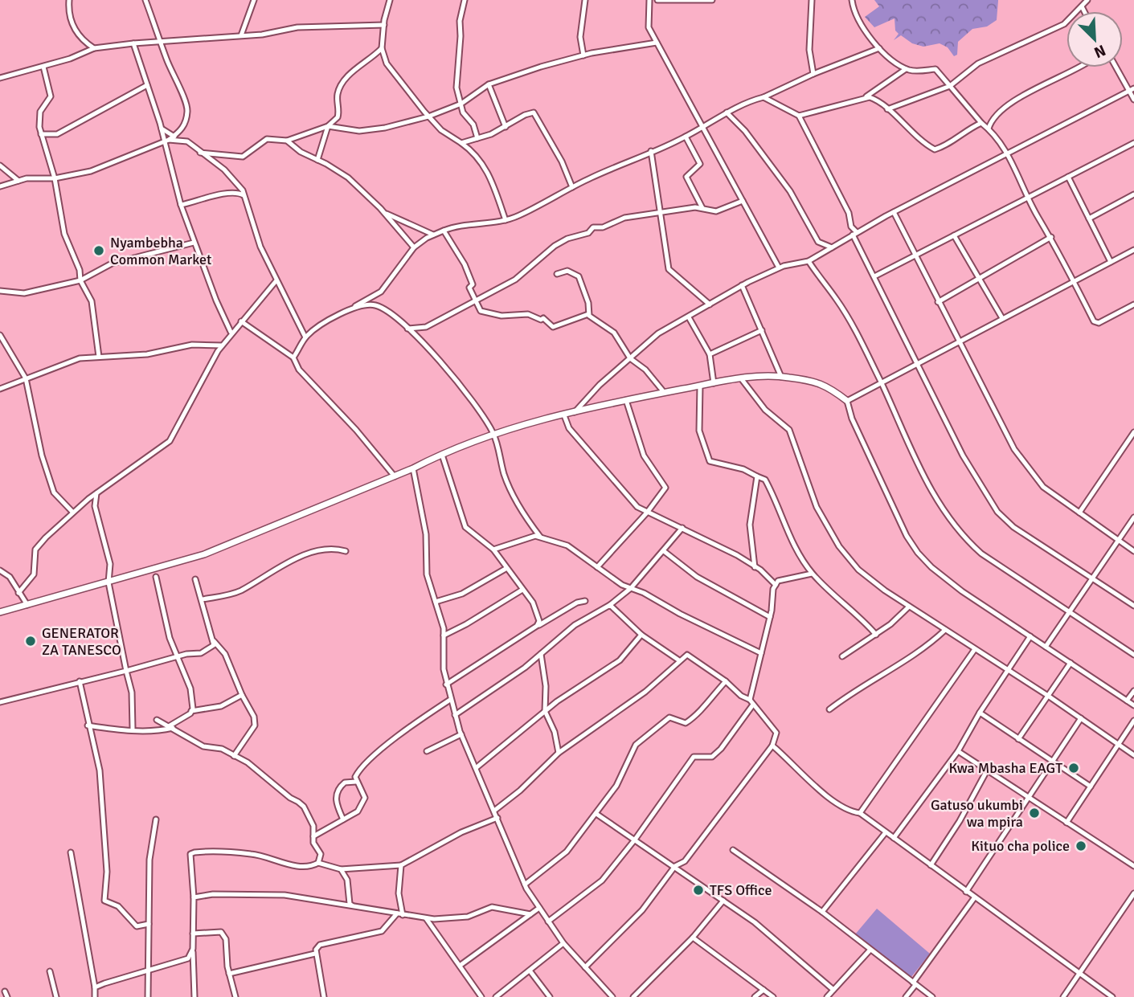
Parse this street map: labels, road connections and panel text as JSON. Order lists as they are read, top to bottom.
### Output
{
  "places": [
    "Nyambebha Common Market",
    "GENERATOR ZA TANESCO",
    "Kwa Mbasha EAGT",
    "Gatuso ukumbi wa mpira",
    "Kituo cha police",
    "TFS Office"
  ],
  "north": "bottom right"
}
